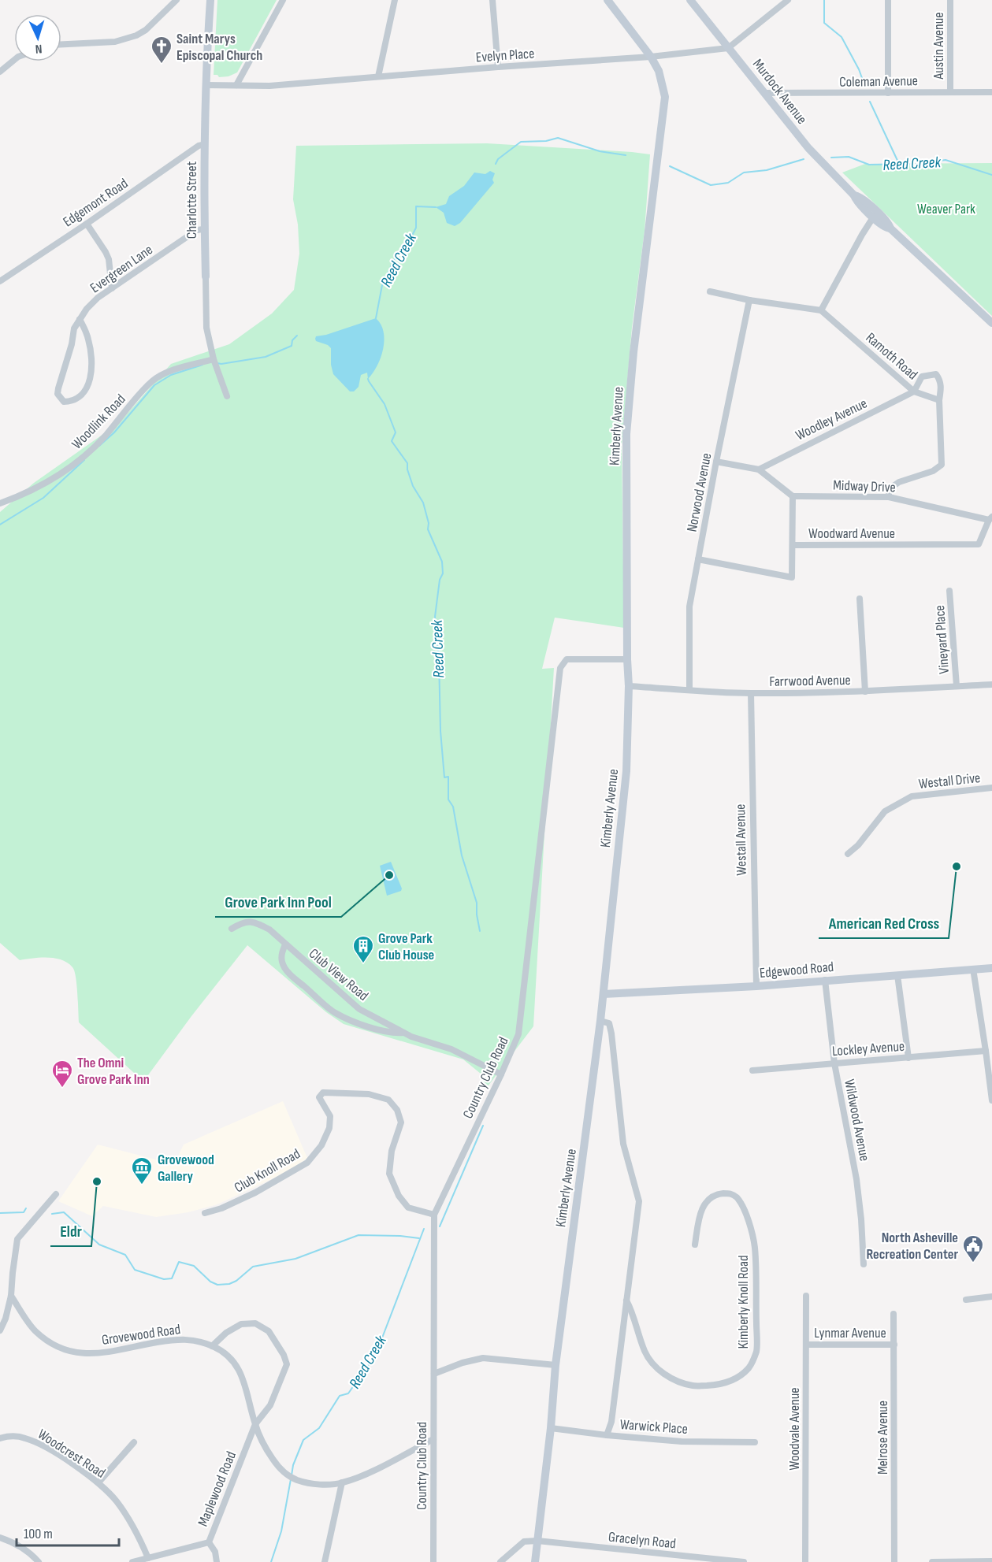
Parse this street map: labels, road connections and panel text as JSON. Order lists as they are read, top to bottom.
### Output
{
  "streets": {
    "street": [
      "Austin Avenue",
      "Evelyn Place",
      "Coleman Avenue",
      "Murdock Avenue",
      "Charlotte Street",
      "Edgemont Road",
      "Evergreen Lane",
      "Ramoth Road",
      "Woodley Avenue",
      "Woodlink Road",
      "Kimberly Avenue",
      "Midway Drive",
      "Norwood Avenue",
      "Woodward Avenue",
      "Vineyard Place",
      "Farrwood Avenue",
      "Westall Drive",
      "Westall Avenue",
      "Edgewood Road",
      "Club View Road",
      "Lockley Avenue",
      "Country Club Road",
      "Wildwood Avenue",
      "Club Knoll Road",
      "Kimberly Knoll Road",
      "Lynmar Avenue",
      "Grovewood Road",
      "Warwick Place",
      "Woodvale Avenue",
      "Melrose Avenue",
      "Woodcrest Road",
      "Maplewood Road",
      "Gracelyn Road"
    ]
  },
  "crossings": [
    ["Austin Avenue", "Coleman Avenue"],
    ["Evelyn Place", "Murdock Avenue"],
    ["Evelyn Place", "Charlotte Street"],
    ["Evelyn Place", "Kimberly Avenue"],
    ["Coleman Avenue", "Murdock Avenue"],
    ["Charlotte Street", "Edgemont Road"],
    ["Charlotte Street", "Evergreen Lane"],
    ["Charlotte Street", "Woodlink Road"],
    ["Ramoth Road", "Woodley Avenue"],
    ["Kimberly Avenue", "Farrwood Avenue"],
    ["Kimberly Avenue", "Edgewood Road"],
    ["Kimberly Avenue", "Country Club Road"],
    ["Kimberly Avenue", "Kimberly Knoll Road"],
    ["Kimberly Avenue", "Warwick Place"],
    ["Kimberly Avenue", "Gracelyn Road"],
    ["Midway Drive", "Woodward Avenue"],
    ["Norwood Avenue", "Woodward Avenue"],
    ["Norwood Avenue", "Farrwood Avenue"],
    ["Vineyard Place", "Farrwood Avenue"],
    ["Farrwood Avenue", "Westall Avenue"],
    ["Westall Avenue", "Edgewood Road"],
    ["Edgewood Road", "Wildwood Avenue"],
    ["Club View Road", "Country Club Road"],
    ["Lockley Avenue", "Wildwood Avenue"],
    ["Country Club Road", "Club Knoll Road"],
    ["Country Club Road", "Grovewood Road"],
    ["Kimberly Knoll Road", "Warwick Place"],
    ["Lynmar Avenue", "Woodvale Avenue"],
    ["Lynmar Avenue", "Melrose Avenue"],
    ["Grovewood Road", "Maplewood Road"]
  ],
  "water": ["Reed Creek"],
  "parks": ["Weaver Park"],
  "places": {
    "church": ["Saint Marys Episcopal Church"],
    "other": ["American Red Cross", "Grove Park Inn Pool", "Eldr"],
    "building": ["Grove Park Club House"],
    "hotel": ["The Omni Grove Park Inn"],
    "museum": ["Grovewood Gallery"],
    "public building": ["North Asheville Recreation Center"]
  },
  "scale_bar": "100 m",
  "north": "bottom"
}
